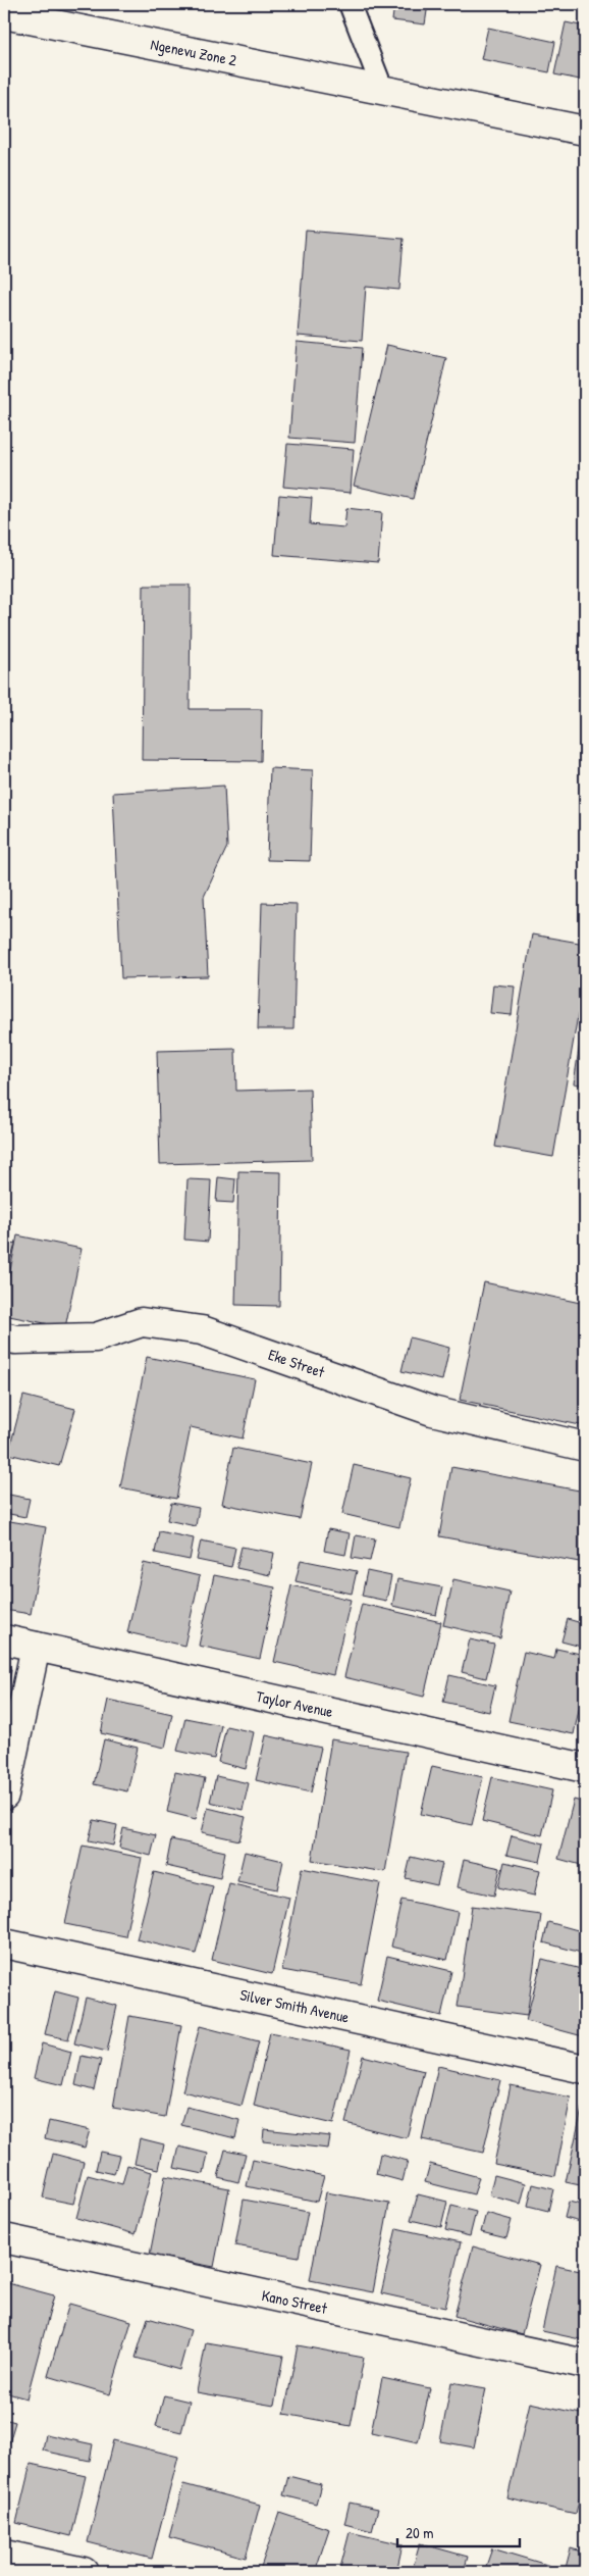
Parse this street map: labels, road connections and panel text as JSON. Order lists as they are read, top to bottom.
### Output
{
  "streets": {
    "street": [
      "Ngenevu Zone 2",
      "Eke Street",
      "Taylor Avenue",
      "Silver Smith Avenue",
      "Kano Street"
    ]
  },
  "scale_bar": "20 m"
}
